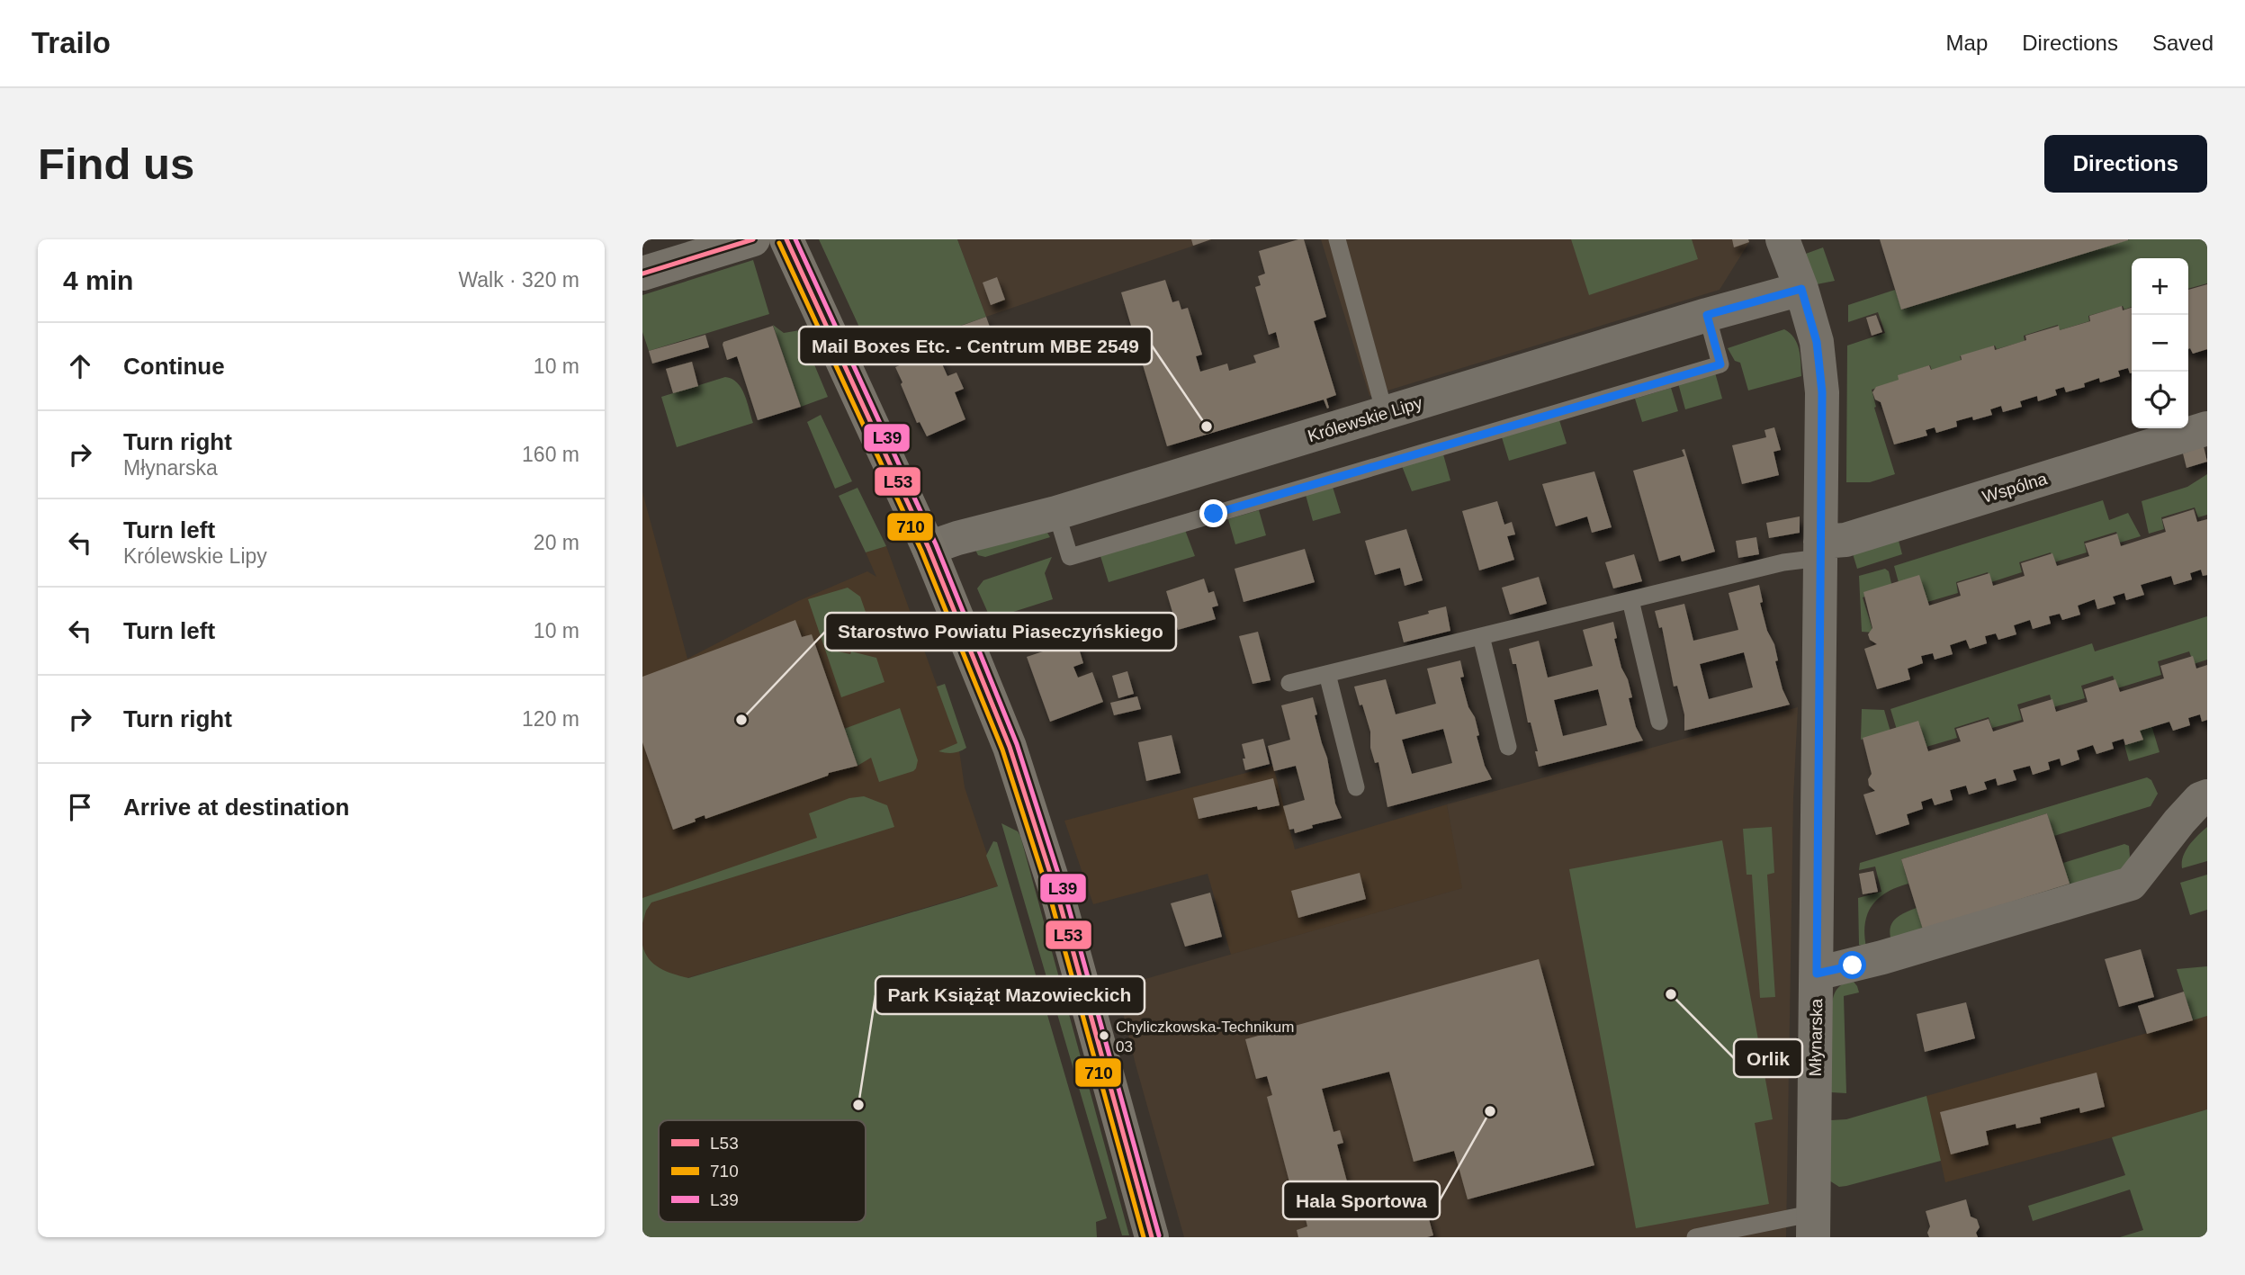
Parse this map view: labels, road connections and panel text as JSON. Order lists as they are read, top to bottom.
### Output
{
  "streets": {
    "street": ["Królewskie Lipy", "Wspólna", "Młynarska"]
  },
  "crossings": [
    ["Królewskie Lipy", "Młynarska"],
    ["Wspólna", "Młynarska"]
  ],
  "places": [
    "Mail Boxes Etc. - Centrum MBE 2549",
    "Starostwo Powiatu Piaseczyńskiego",
    "Orlik",
    "Chyliczkowska-Technikum 03",
    "Park Książąt Mazowieckich",
    "Hala Sportowa"
  ],
  "lines": ["transit line L53", "transit line L39", "transit line 710"],
  "legend": ["L53", "710", "L39"],
  "page": {
    "header": "Trailo",
    "nav": ["Map", "Directions", "Saved"],
    "buttons": "Directions",
    "title": "Find us",
    "heading": ["4 min", "Walk · 320 m"],
    "map_buttons": ["+", "−"],
    "list": [
      ["Continue", "10 m"],
      ["Turn right", "Młynarska", "160 m"],
      ["Turn left", "Królewskie Lipy", "20 m"],
      ["Turn left", "10 m"],
      ["Turn right", "120 m"],
      "Arrive at destination"
    ]
  }
}
